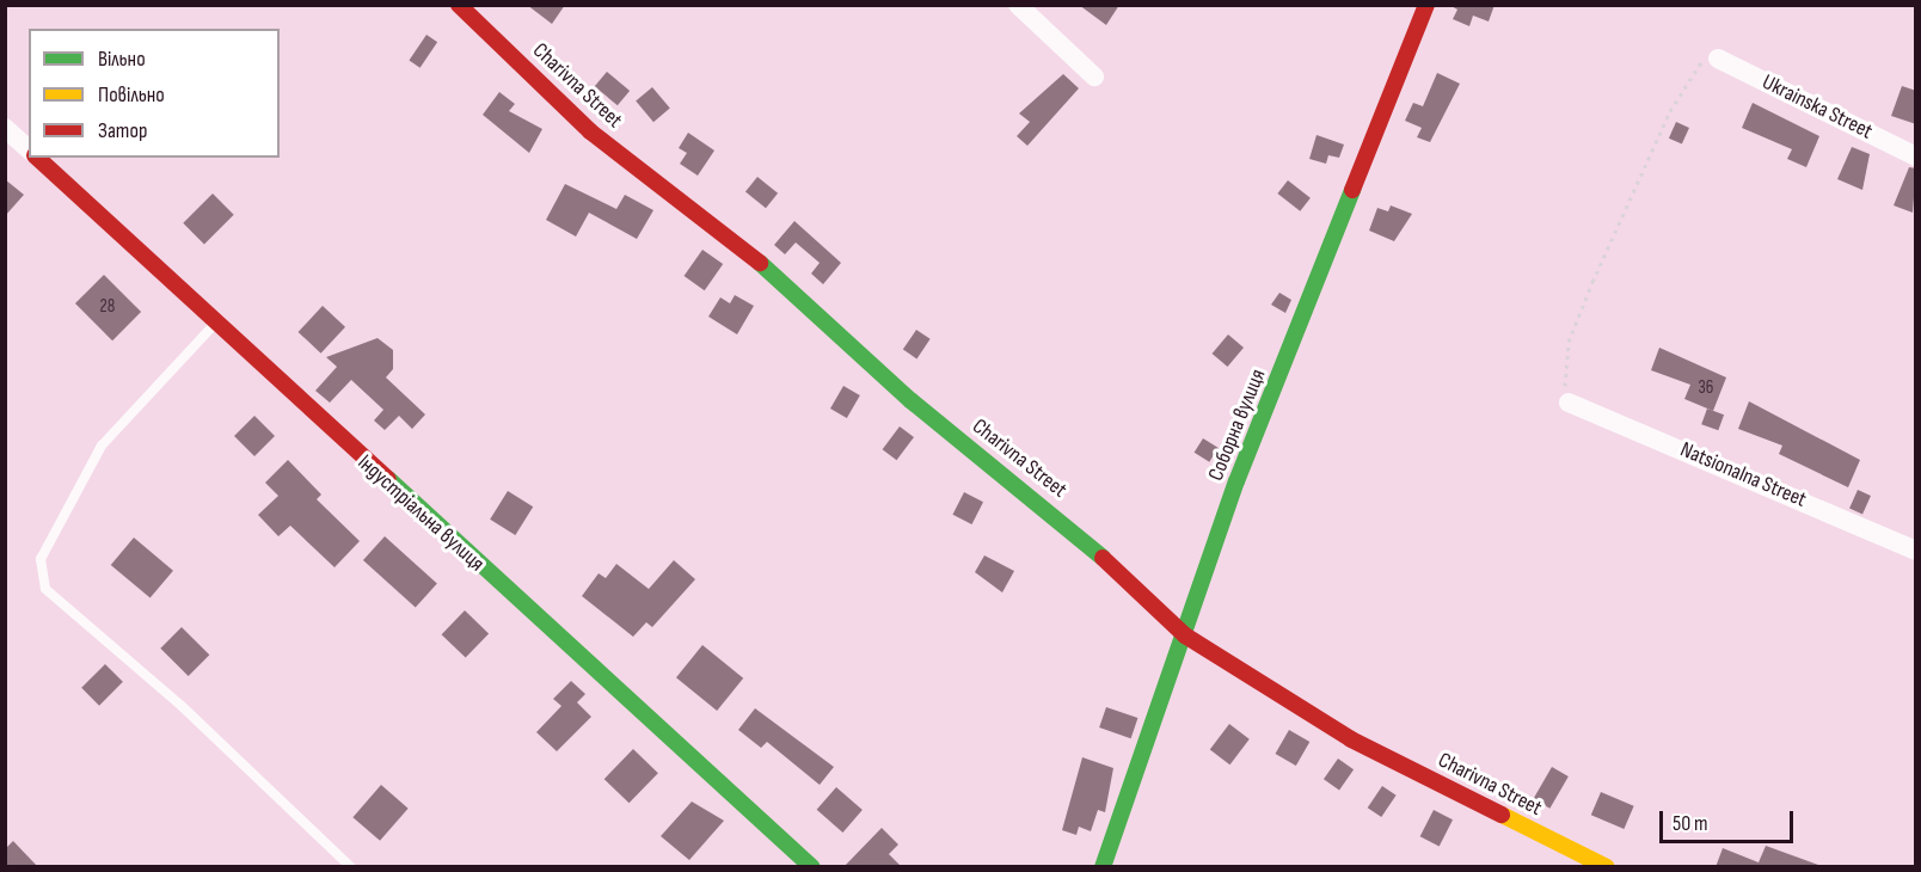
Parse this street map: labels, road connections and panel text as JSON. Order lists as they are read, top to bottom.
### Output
{
  "streets": {
    "street": [
      "Charivna Street",
      "Ukrainska Street",
      "Соборна вулиця",
      "Natsionalna Street",
      "Індустріальна вулиця"
    ]
  },
  "crossings": [
    ["Charivna Street", "Соборна вулиця"]
  ],
  "house_numbers": ["28", "36"],
  "legend": ["Вільно", "Повільно", "Затор"],
  "scale_bar": "50 m"
}
